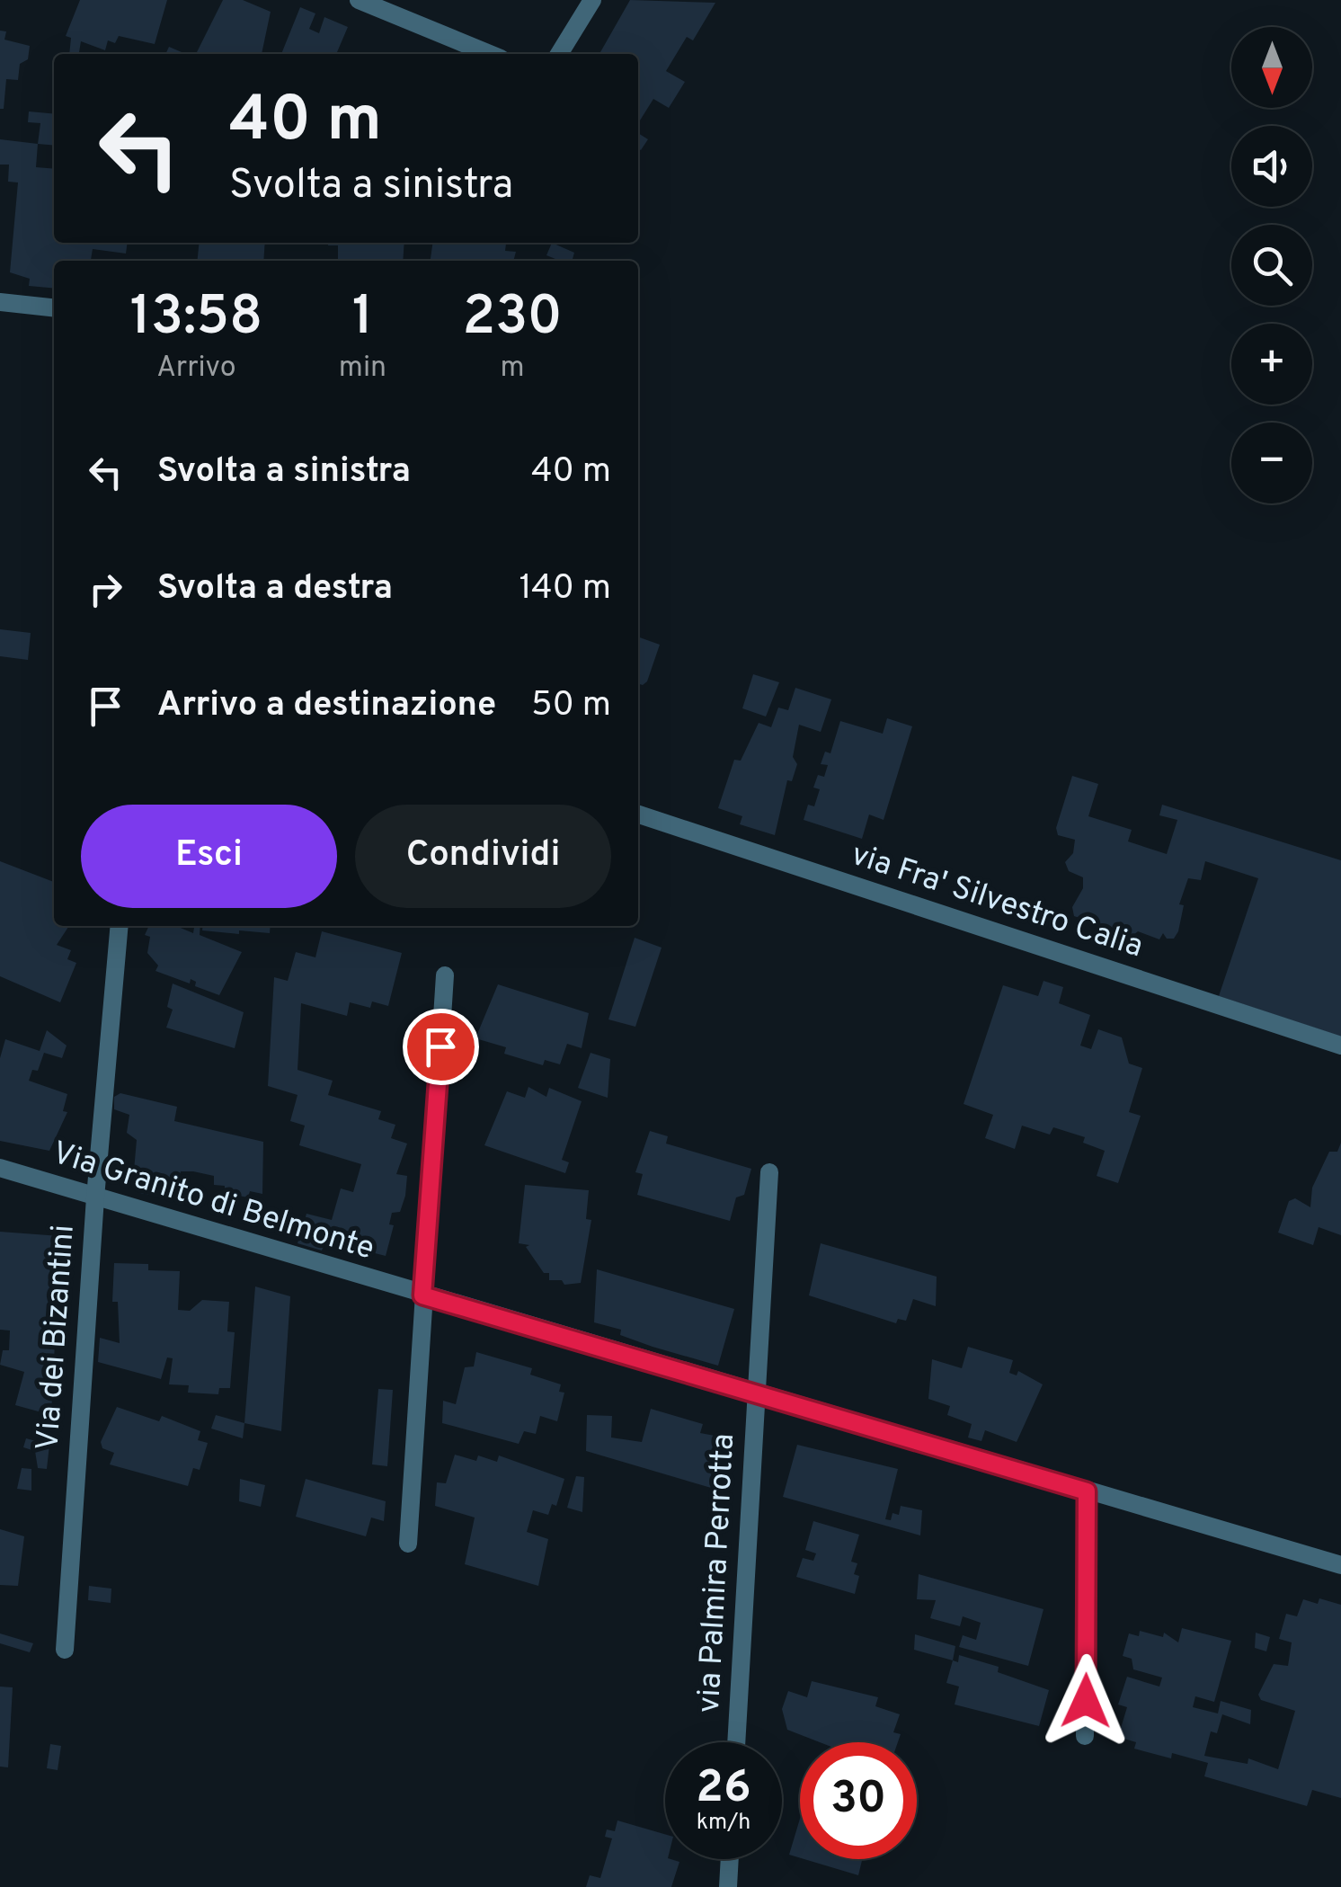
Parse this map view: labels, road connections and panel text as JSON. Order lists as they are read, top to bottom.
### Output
{
  "streets": {
    "street": [
      "via Fra' Silvestro Calia",
      "Via Granito di Belmonte",
      "Via dei Bizantini",
      "via Palmira Perrotta"
    ]
  },
  "crossings": [
    ["Via Granito di Belmonte", "Via dei Bizantini"],
    ["Via Granito di Belmonte", "via Palmira Perrotta"]
  ],
  "north": "bottom",
  "page": {
    "map_buttons": ["+", "−"],
    "turn": ["40 m", "Svolta a sinistra"],
    "eta": [
      "13:58",
      "Arrivo",
      "1",
      "min",
      "230",
      "m"
    ],
    "list": [
      {
        "name": "Svolta a sinistra",
        "value": "40 m"
      },
      {
        "name": "Svolta a destra",
        "value": "140 m"
      },
      {
        "name": "Arrivo a destinazione",
        "value": "50 m"
      }
    ],
    "buttons": ["Esci", "Condividi"],
    "speed": "26 km/h",
    "limit": "30"
  }
}
